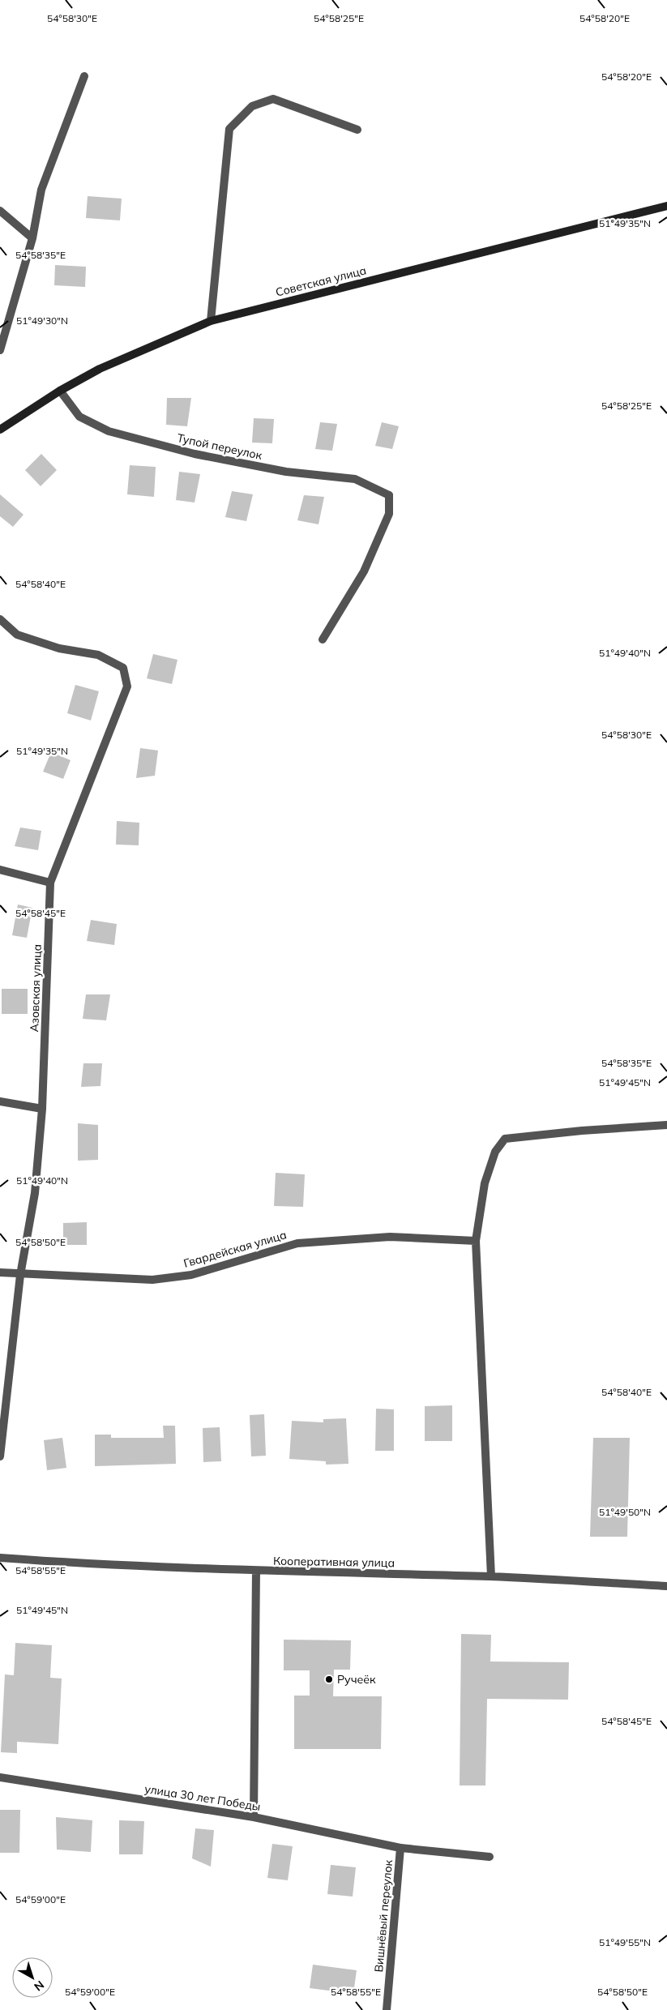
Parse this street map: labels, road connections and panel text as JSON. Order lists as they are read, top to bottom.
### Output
{
  "streets": {
    "street": [
      "Советская улица",
      "Тупой переулок",
      "Азовская улица",
      "Гвардейская улица",
      "Кооперативная улица",
      "улица 30 лет Победы",
      "Вишнёвый переулок"
    ]
  },
  "crossings": [
    ["Советская улица", "Тупой переулок"],
    ["Азовская улица", "Гвардейская улица"],
    ["улица 30 лет Победы", "Вишнёвый переулок"]
  ],
  "places": ["Ручеёк"],
  "north": "bottom right",
  "coordinates": [
    "54°58'30\"E",
    "54°58'25\"E",
    "54°58'20\"E",
    "51°49'35\"N",
    "54°58'35\"E",
    "51°49'30\"N",
    "54°58'40\"E",
    "51°49'40\"N",
    "54°58'45\"E",
    "51°49'45\"N",
    "54°58'50\"E",
    "51°49'50\"N",
    "54°58'55\"E",
    "54°59'00\"E",
    "51°49'55\"N"
  ]
}
